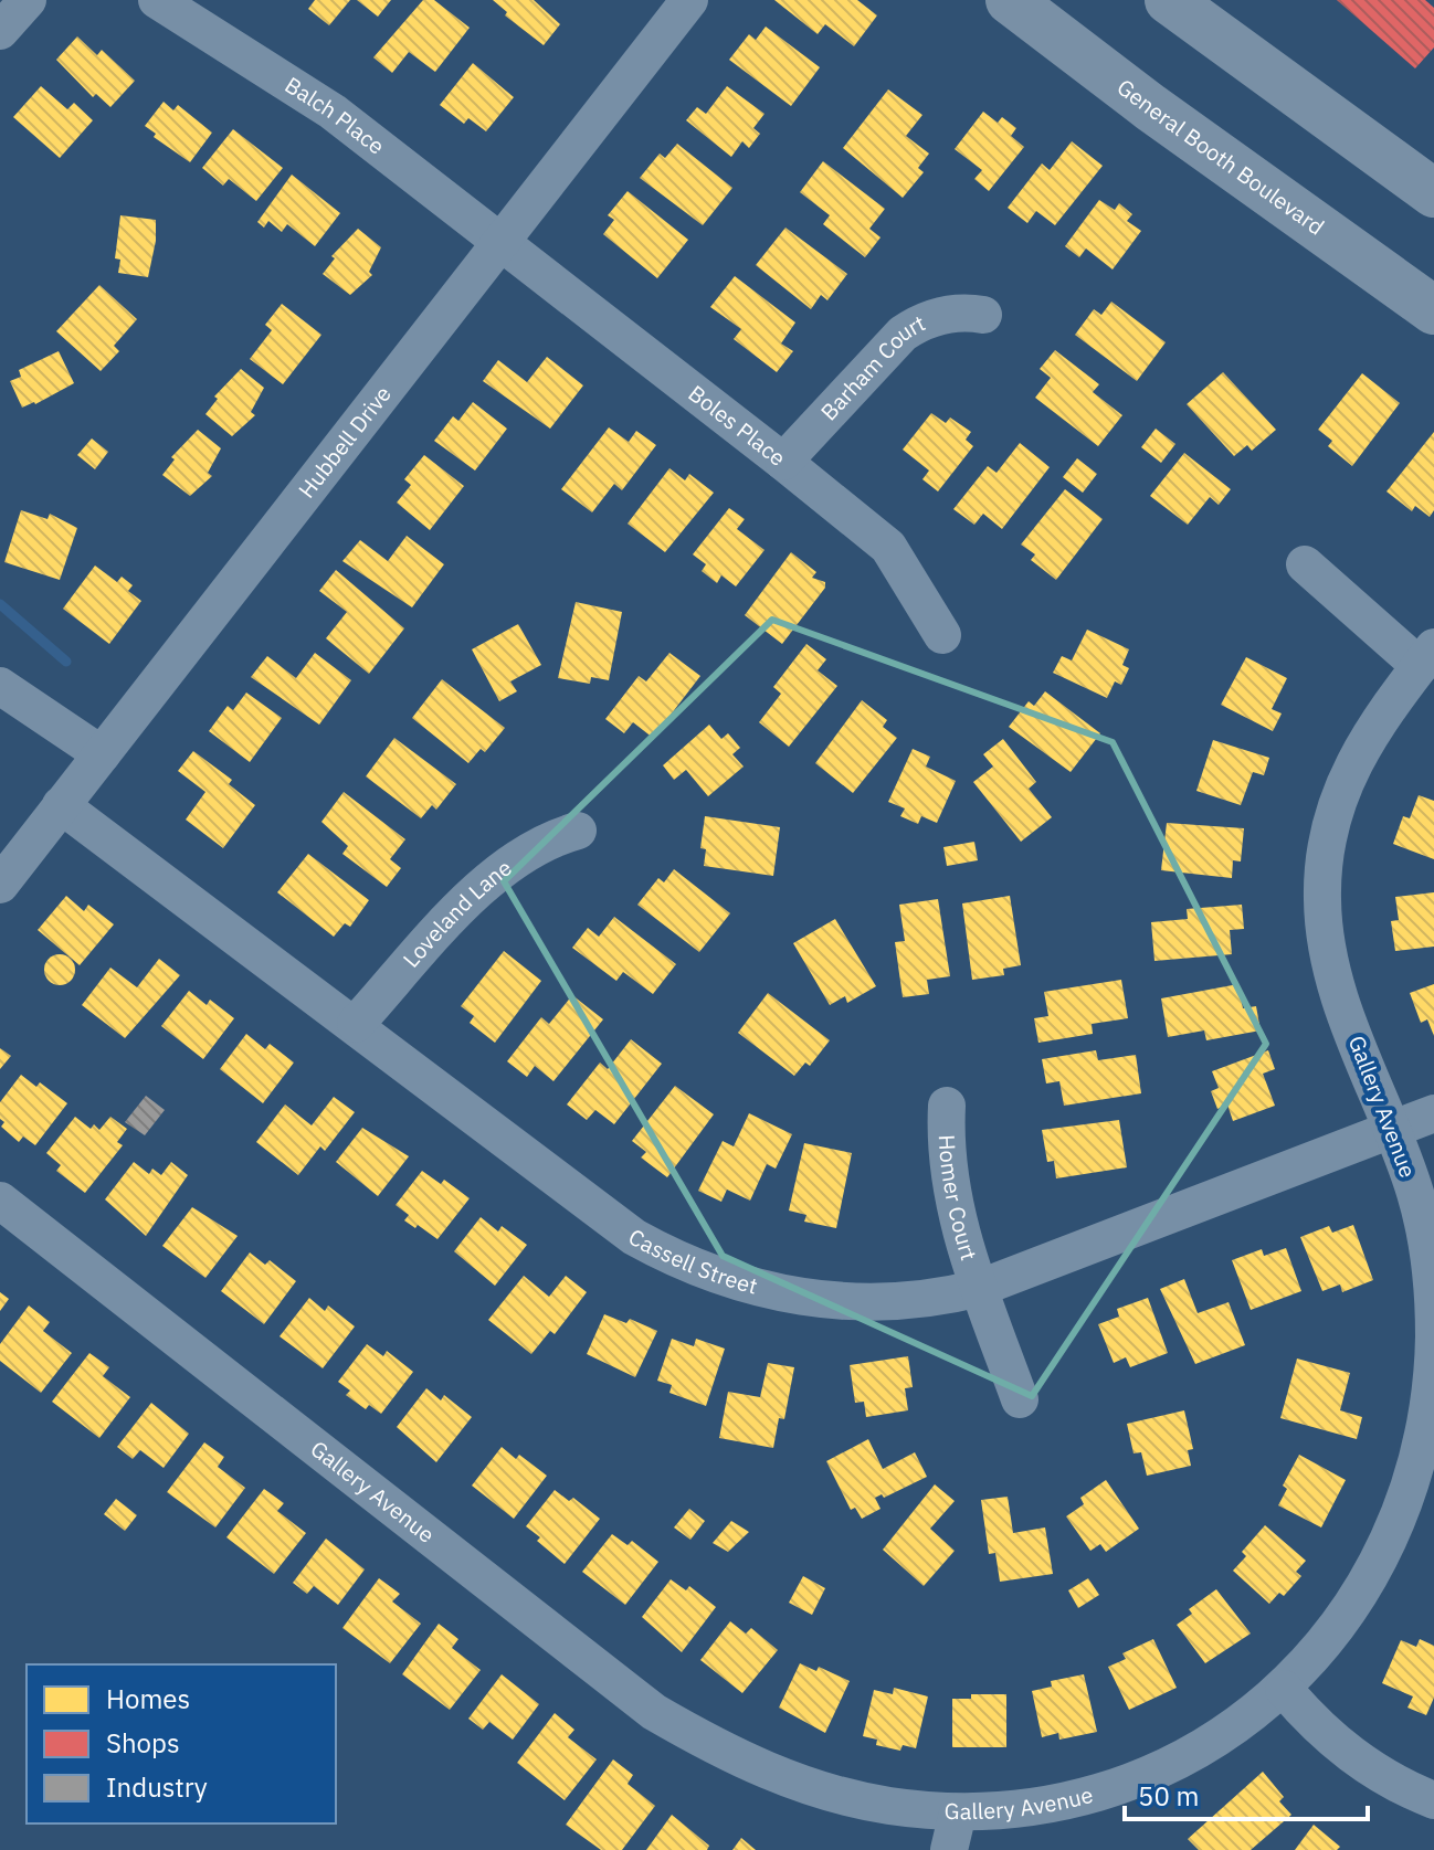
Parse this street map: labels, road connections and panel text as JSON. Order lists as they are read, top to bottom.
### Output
{
  "streets": {
    "highway": ["General Booth Boulevard"],
    "street": [
      "Balch Place",
      "Barham Court",
      "Boles Place",
      "Hubbell Drive",
      "Loveland Lane",
      "Gallery Avenue",
      "Homer Court",
      "Cassell Street"
    ]
  },
  "crossings": [
    ["Balch Place", "Boles Place"],
    ["Balch Place", "Hubbell Drive"],
    ["Barham Court", "Boles Place"],
    ["Boles Place", "Hubbell Drive"],
    ["Hubbell Drive", "Cassell Street"],
    ["Loveland Lane", "Cassell Street"],
    ["Gallery Avenue", "Cassell Street"],
    ["Homer Court", "Cassell Street"]
  ],
  "legend": ["Homes", "Shops", "Industry"],
  "scale_bar": "50 m"
}
